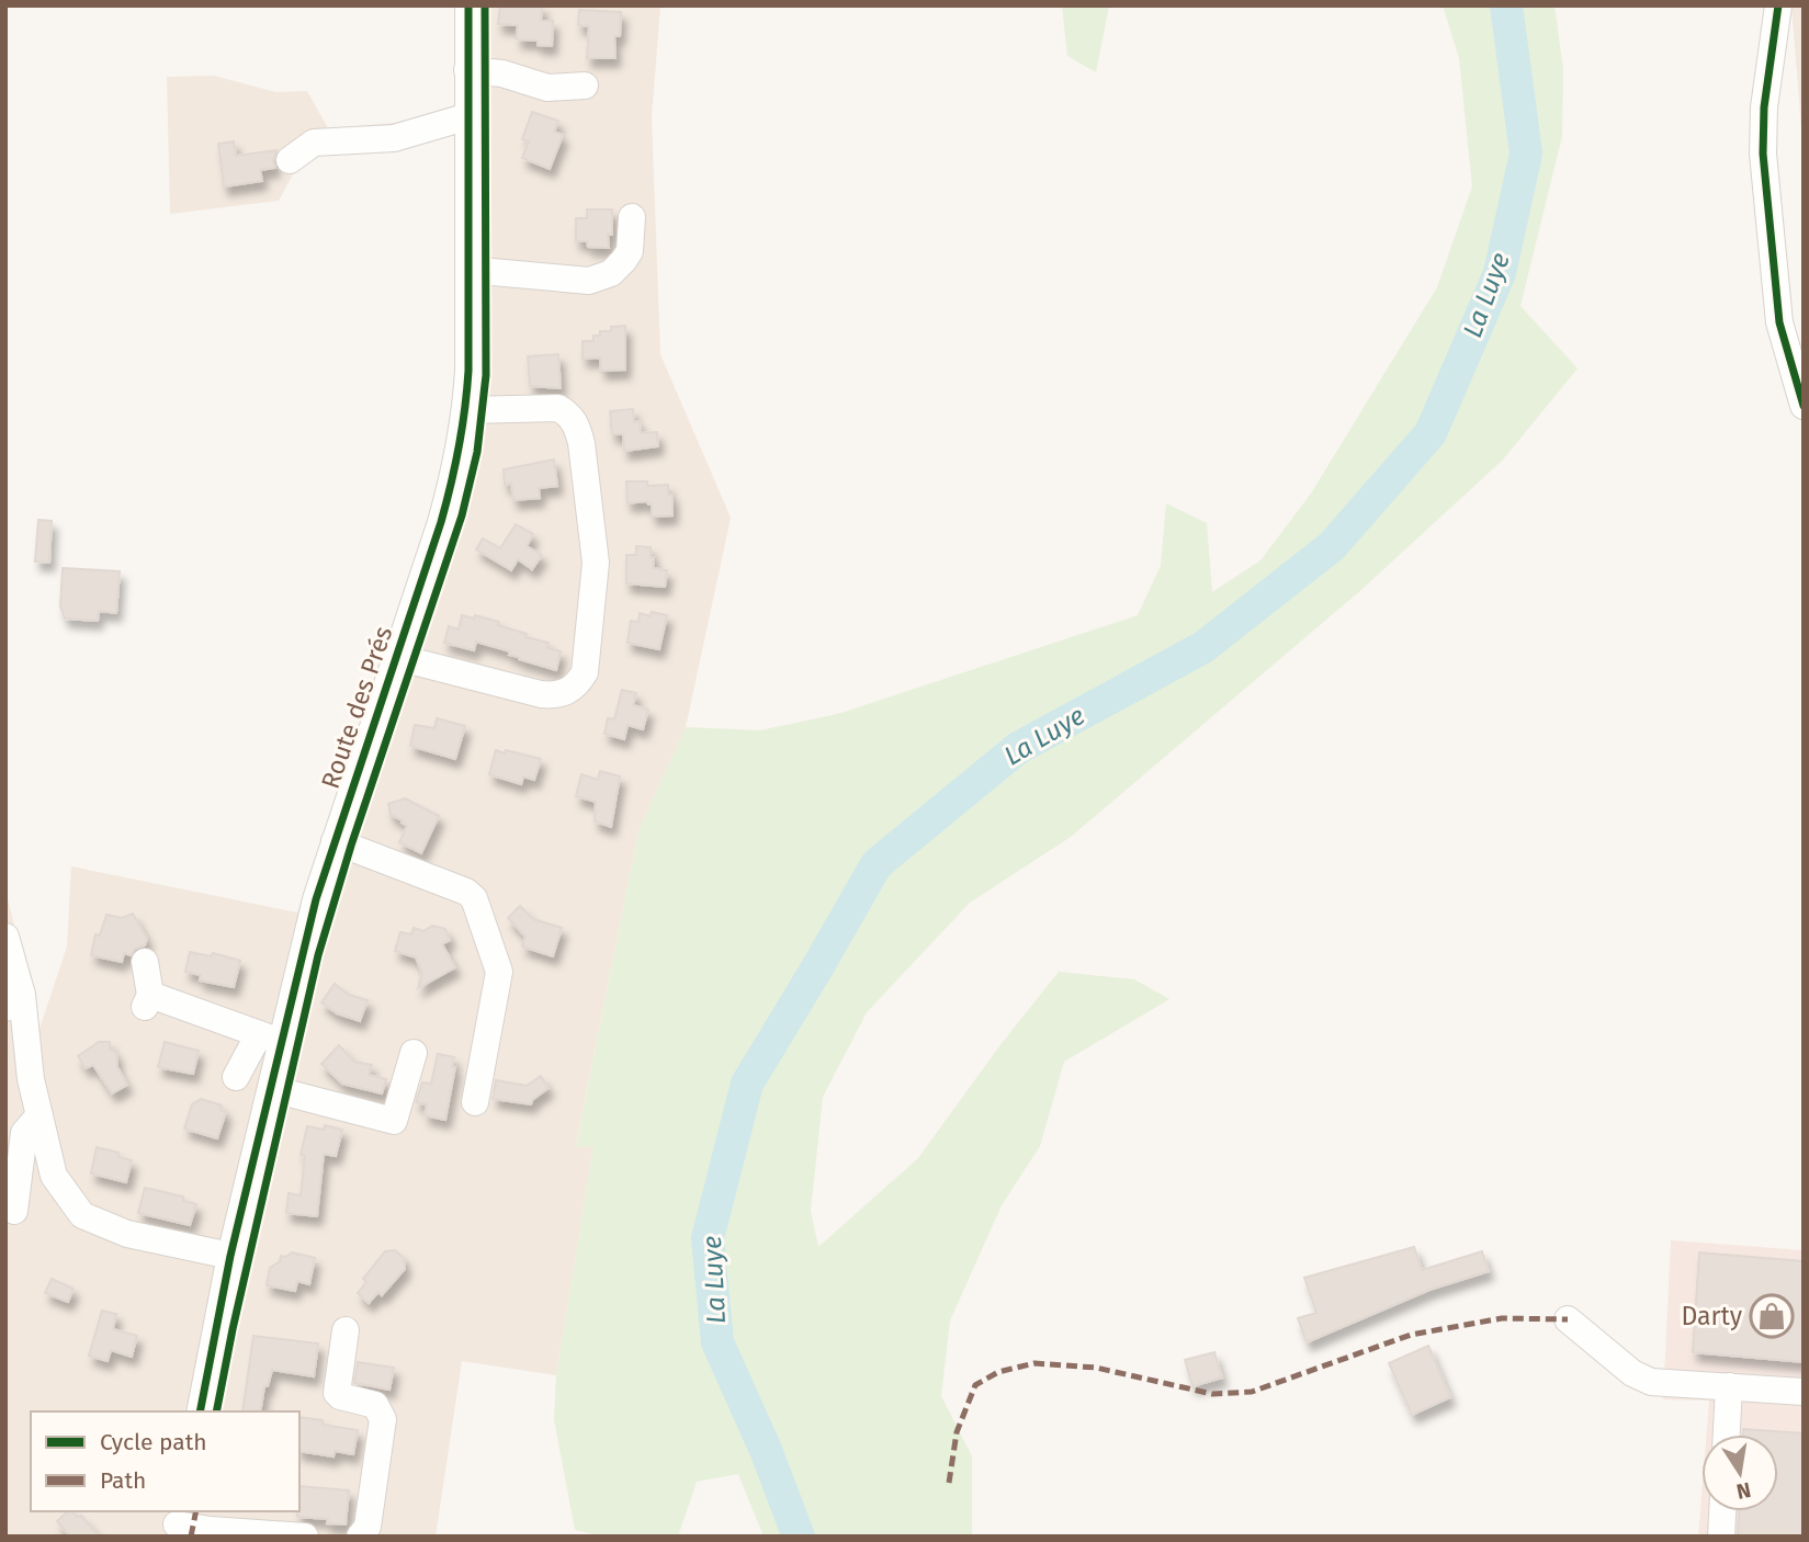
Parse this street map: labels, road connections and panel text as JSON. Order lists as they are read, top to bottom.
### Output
{
  "streets": {
    "street": ["Route des Prés"]
  },
  "water": ["La Luye"],
  "places": {
    "shop": ["Darty"]
  },
  "legend": ["Cycle path", "Path"],
  "north": "bottom"
}
